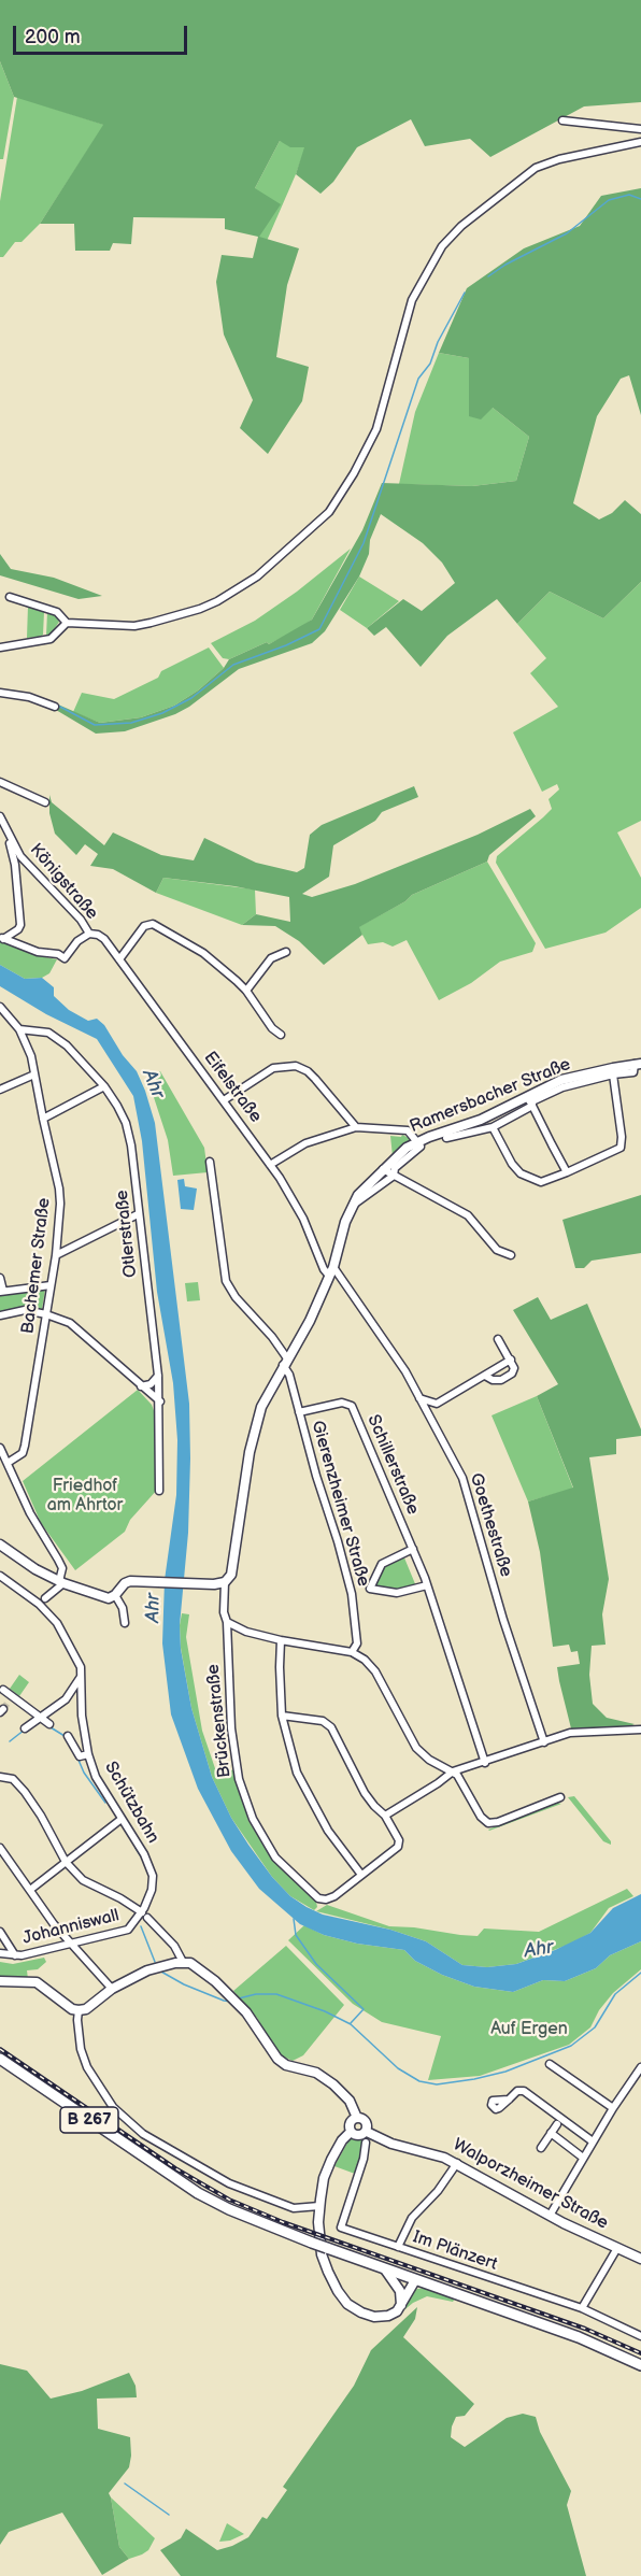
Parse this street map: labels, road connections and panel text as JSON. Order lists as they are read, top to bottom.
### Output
{
  "streets": {
    "main road": ["B 267"],
    "street": [
      "Königstraße",
      "Eifelstraße",
      "Ramersbacher Straße",
      "Otlerstraße",
      "Bachemer Straße",
      "Schillerstraße",
      "Gierenzheimer Straße",
      "Goethestraße",
      "Brückenstraße",
      "Schützbahn",
      "Johanniswall",
      "Walporzheimer Straße",
      "Im Plänzert"
    ]
  },
  "crossings": [
    ["Königstraße", "Eifelstraße"],
    ["Eifelstraße", "Ramersbacher Straße"],
    ["Eifelstraße", "Goethestraße"],
    ["Ramersbacher Straße", "Gierenzheimer Straße"],
    ["Ramersbacher Straße", "Goethestraße"],
    ["Ramersbacher Straße", "Brückenstraße"],
    ["Otlerstraße", "Bachemer Straße"],
    ["Schillerstraße", "Gierenzheimer Straße"],
    ["Schützbahn", "Johanniswall"]
  ],
  "water": ["Ahr"],
  "parks": ["Friedhof am Ahrtor", "Auf Ergen"],
  "scale_bar": "200 m"
}
